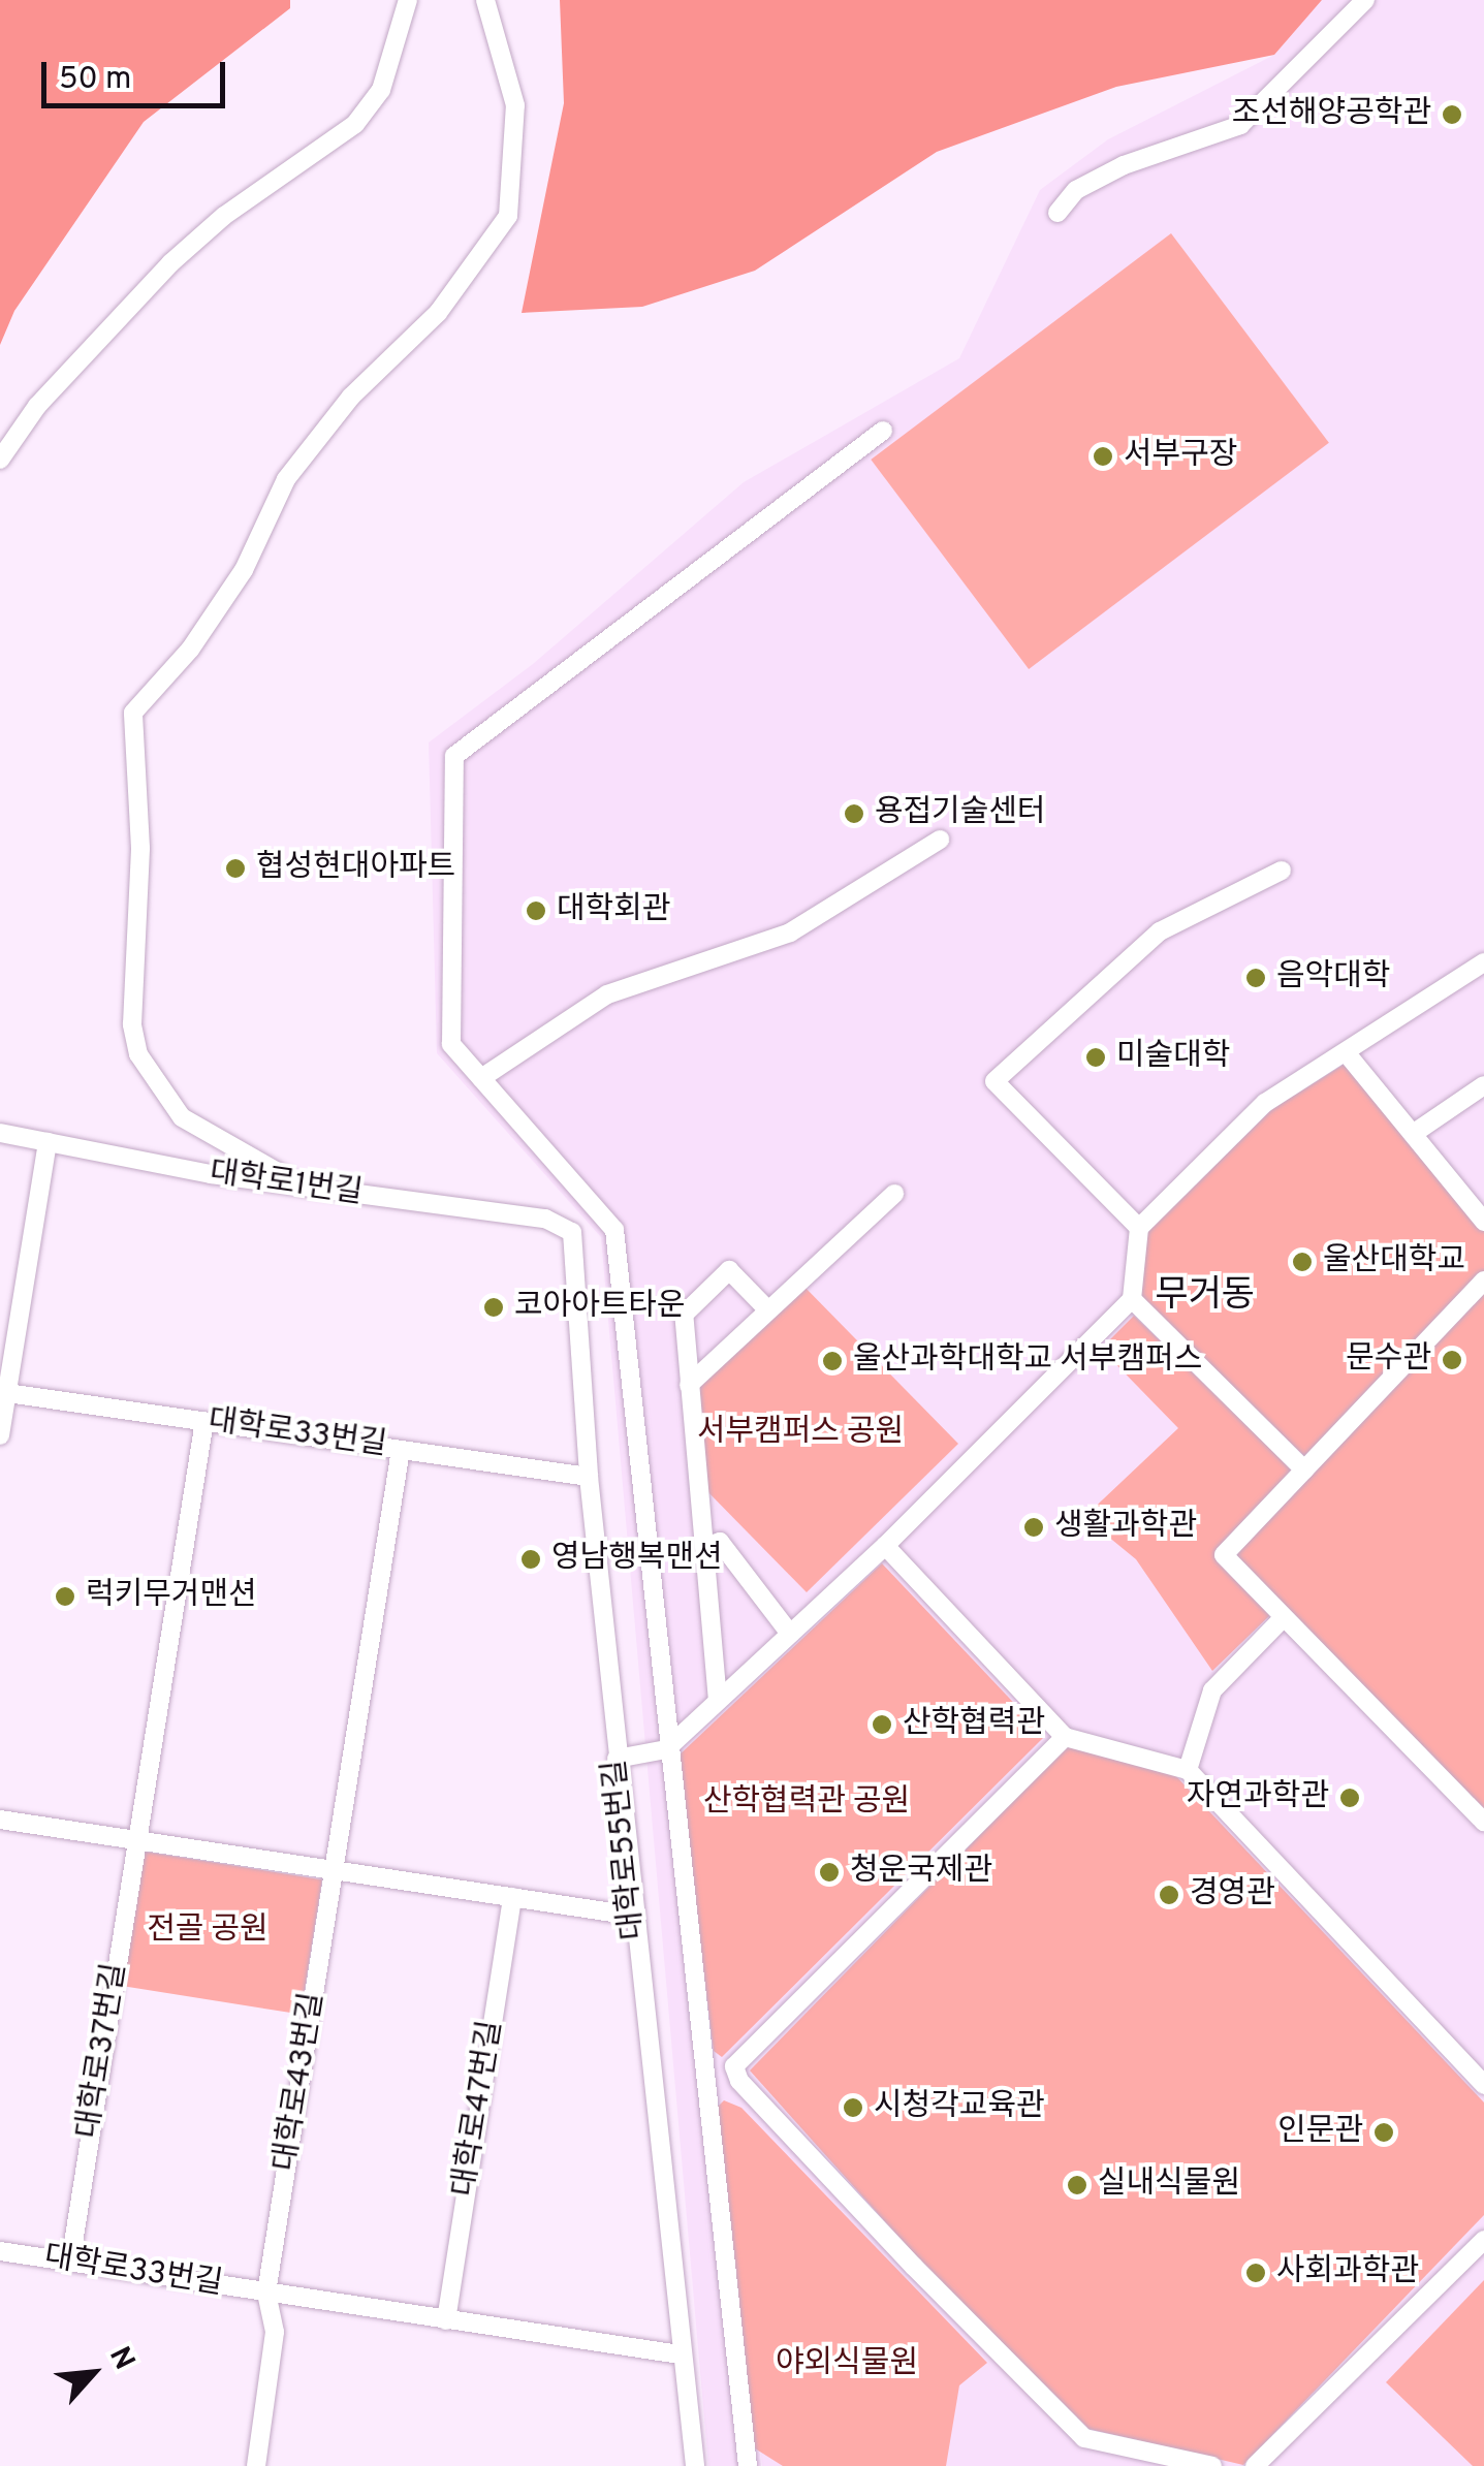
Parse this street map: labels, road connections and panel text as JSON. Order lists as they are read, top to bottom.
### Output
{
  "streets": {
    "street": [
      "대학로1번길",
      "대학로33번길",
      "대학로55번길",
      "대학로37번길",
      "대학로43번길",
      "대학로47번길"
    ]
  },
  "crossings": [
    ["대학로1번길", "대학로55번길"],
    ["대학로33번길", "대학로55번길"],
    ["대학로33번길", "대학로37번길"],
    ["대학로33번길", "대학로43번길"]
  ],
  "districts": ["무거동"],
  "parks": [
    "서부캠퍼스 공원",
    "산학협력관 공원",
    "전골 공원",
    "야외식물원"
  ],
  "places": [
    "조선해양공학관",
    "서부구장",
    "용접기술센터",
    "협성현대아파트",
    "대학회관",
    "음악대학",
    "미술대학",
    "울산대학교",
    "코아아트타운",
    "문수관",
    "울산과학대학교 서부캠퍼스",
    "생활과학관",
    "영남행복맨션",
    "럭키무거맨션",
    "산학협력관",
    "자연과학관",
    "청운국제관",
    "경영관",
    "시청각교육관",
    "인문관",
    "실내식물원",
    "사회과학관"
  ],
  "scale_bar": "50 m",
  "north": "top right"
}
